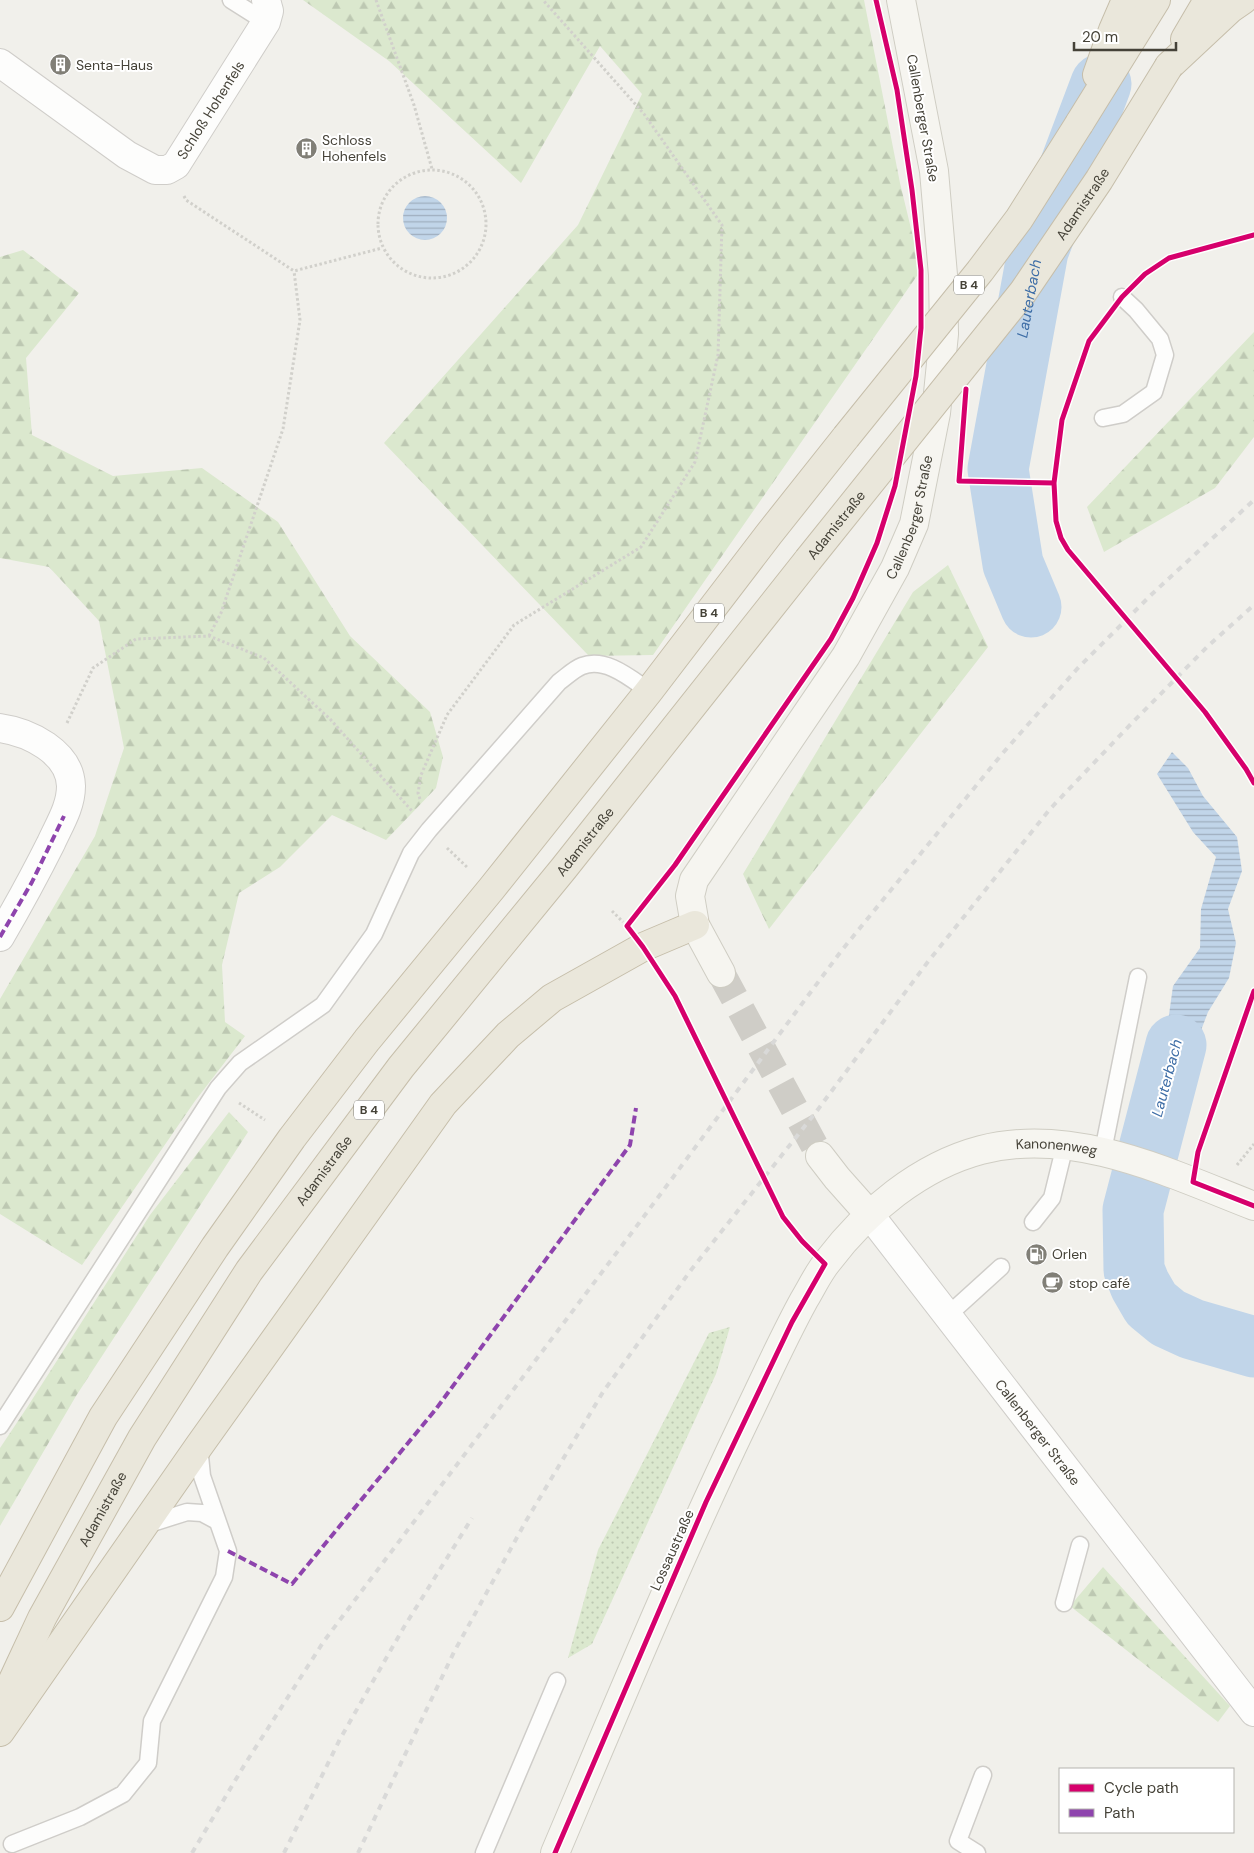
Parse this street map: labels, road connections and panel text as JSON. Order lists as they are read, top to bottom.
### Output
{
  "streets": {
    "highway": ["Adamistraße", "B 4"],
    "street": [
      "Schloß Hohenfels",
      "Callenberger Straße",
      "Kanonenweg",
      "Lossaustraße"
    ]
  },
  "crossings": [
    ["Callenberger Straße", "Kanonenweg"],
    ["Callenberger Straße", "Lossaustraße"],
    ["Kanonenweg", "Lossaustraße"]
  ],
  "water": ["Lauterbach"],
  "places": {
    "building": ["Senta-Haus", "Schloss Hohenfels"],
    "fuel station": ["Orlen"],
    "cafe": ["stop café"]
  },
  "legend": ["Cycle path", "Path"],
  "scale_bar": "20 m"
}
